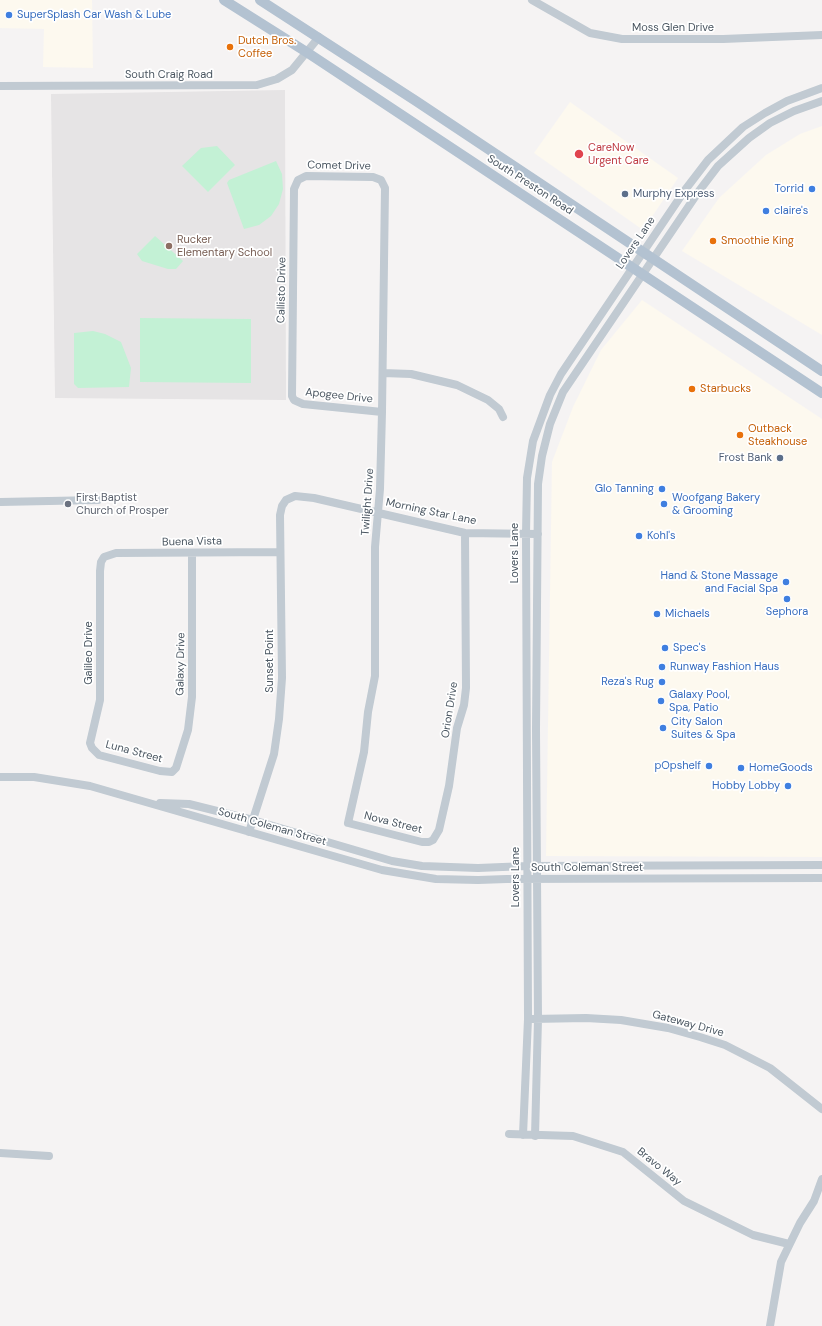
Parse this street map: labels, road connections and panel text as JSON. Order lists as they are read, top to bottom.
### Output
{
  "streets": {
    "main road": ["South Preston Road"],
    "street": [
      "Moss Glen Drive",
      "South Craig Road",
      "Comet Drive",
      "Lovers Lane",
      "Callisto Drive",
      "Apogee Drive",
      "Twilight Drive",
      "Morning Star Lane",
      "Buena Vista",
      "Galileo Drive",
      "Sunset Point",
      "Galaxy Drive",
      "Orion Drive",
      "Luna Street",
      "Nova Street",
      "South Coleman Street",
      "Gateway Drive",
      "Bravo Way"
    ]
  },
  "crossings": [
    ["South Craig Road", "South Preston Road"],
    ["Comet Drive", "Callisto Drive"],
    ["Comet Drive", "Twilight Drive"],
    ["South Preston Road", "Lovers Lane"],
    ["Lovers Lane", "Morning Star Lane"],
    ["Lovers Lane", "South Coleman Street"],
    ["Lovers Lane", "Gateway Drive"],
    ["Lovers Lane", "Bravo Way"],
    ["Callisto Drive", "Apogee Drive"],
    ["Apogee Drive", "Twilight Drive"],
    ["Twilight Drive", "Morning Star Lane"],
    ["Twilight Drive", "Nova Street"],
    ["Morning Star Lane", "Sunset Point"],
    ["Morning Star Lane", "Orion Drive"],
    ["Buena Vista", "Galileo Drive"],
    ["Buena Vista", "Sunset Point"],
    ["Buena Vista", "Galaxy Drive"],
    ["Galileo Drive", "Luna Street"],
    ["Sunset Point", "South Coleman Street"],
    ["Galaxy Drive", "Luna Street"],
    ["Orion Drive", "Nova Street"]
  ],
  "places": [
    "SuperSplash Car Wash & Lube",
    "Dutch Bros. Coffee",
    "CareNow Urgent Care",
    "Torrid",
    "Murphy Express",
    "claire's",
    "Smoothie King",
    "Rucker Elementary School",
    "Starbucks",
    "Outback Steakhouse",
    "Frost Bank",
    "Glo Tanning",
    "First Baptist Church of Prosper",
    "Woofgang Bakery & Grooming",
    "Kohl's",
    "Hand & Stone Massage and Facial Spa",
    "Sephora",
    "Michaels",
    "Spec's",
    "Runway Fashion Haus",
    "Reza's Rug",
    "Galaxy Pool, Spa, Patio",
    "City Salon Suites & Spa",
    "pOpshelf",
    "HomeGoods",
    "Hobby Lobby"
  ]
}
